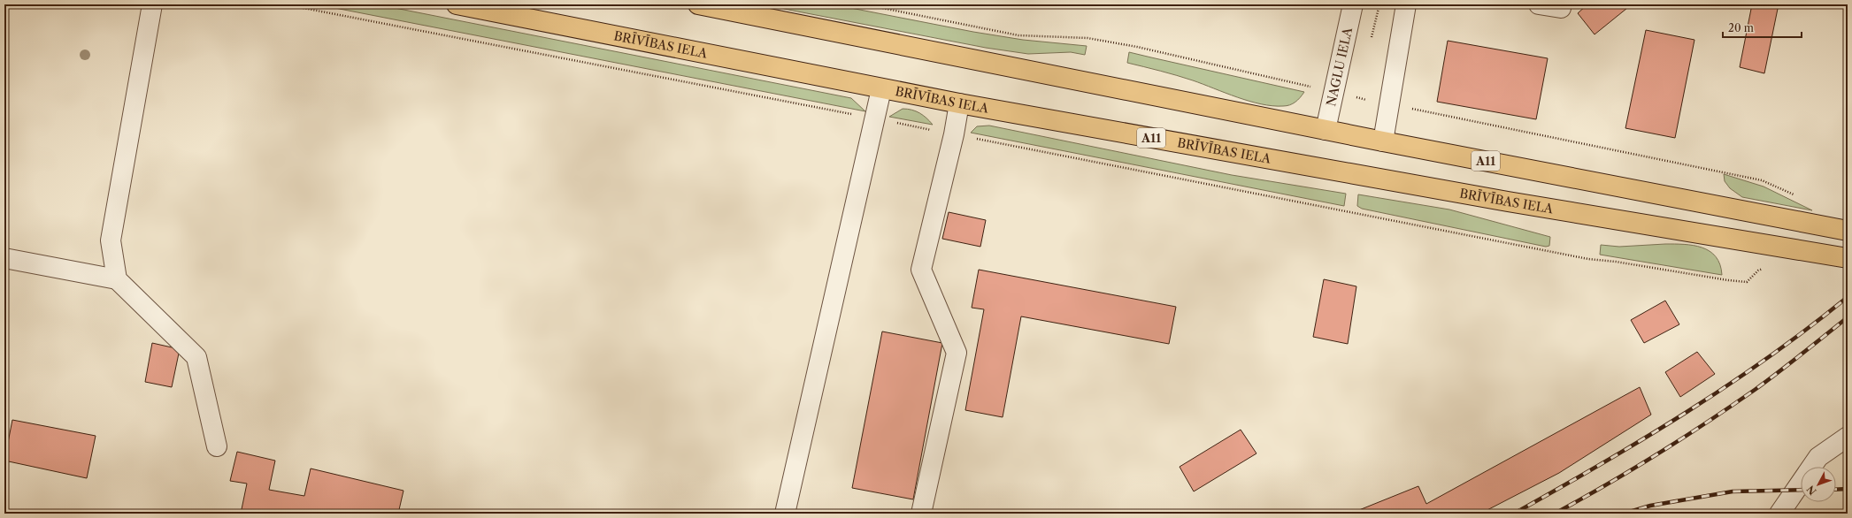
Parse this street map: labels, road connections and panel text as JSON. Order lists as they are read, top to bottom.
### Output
{
  "streets": {
    "highway": ["BRĪVĪBAS IELA", "A11"],
    "street": ["NAGLU IELA"]
  },
  "crossings": [
    ["NAGLU IELA", "A11"]
  ],
  "scale_bar": "20 m",
  "north": "bottom left"
}
